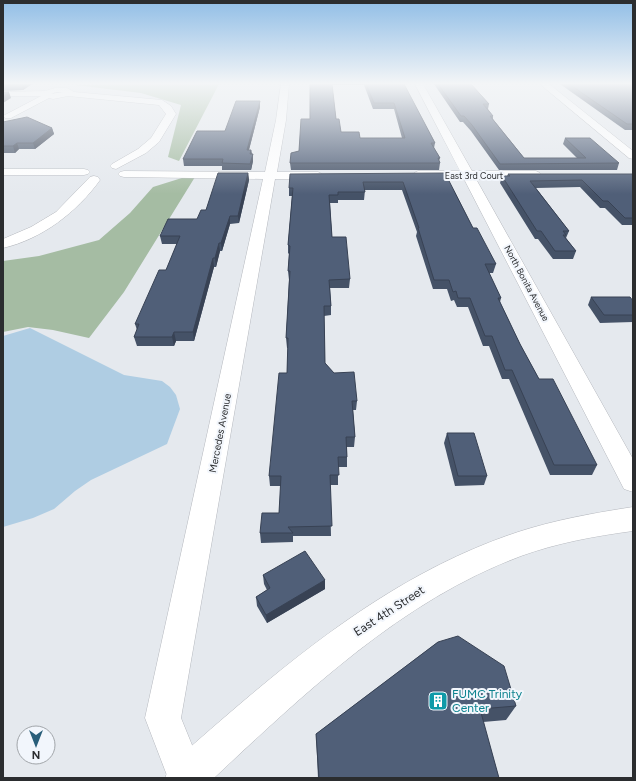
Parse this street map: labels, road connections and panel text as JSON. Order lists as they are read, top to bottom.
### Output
{
  "streets": {
    "street": [
      "East 3rd Court",
      "North Bonita Avenue",
      "Mercedes Avenue",
      "East 4th Street"
    ]
  },
  "crossings": [
    ["East 3rd Court", "North Bonita Avenue"],
    ["Mercedes Avenue", "East 4th Street"]
  ],
  "places": {
    "building": ["FUMC Trinity Center"]
  },
  "north": "bottom"
}
